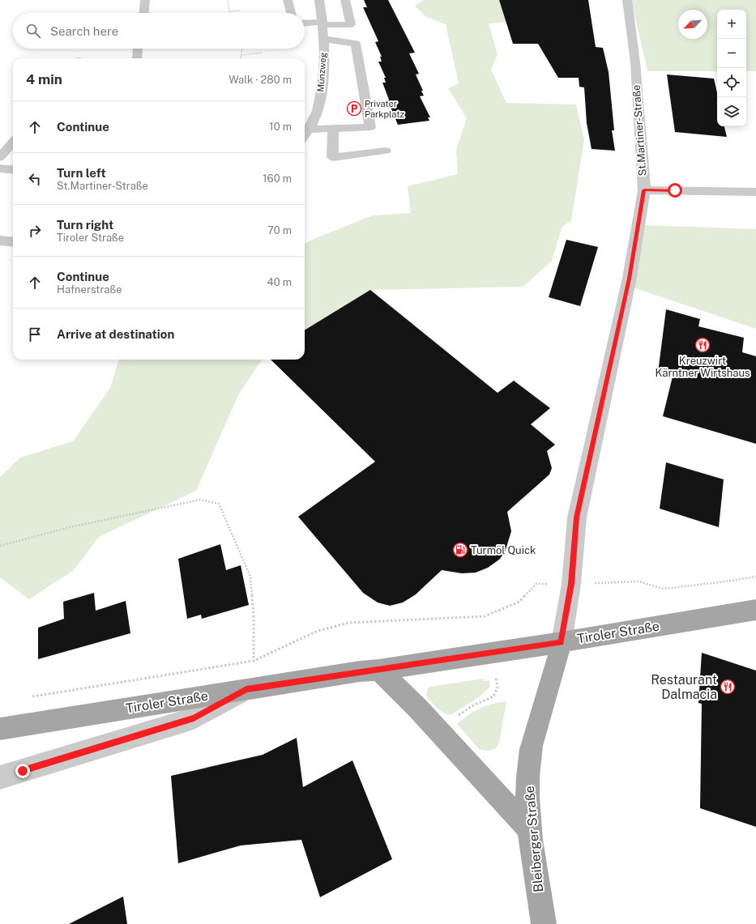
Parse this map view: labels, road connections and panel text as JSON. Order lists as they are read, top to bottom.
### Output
{
  "streets": {
    "main road": ["Tiroler Straße", "Bleiberger Straße"],
    "street": ["Münzweg", "St.Martiner-Straße"]
  },
  "crossings": [
    ["St.Martiner-Straße", "Tiroler Straße"],
    ["St.Martiner-Straße", "Bleiberger Straße"],
    ["Tiroler Straße", "Bleiberger Straße"]
  ],
  "places": {
    "parking": ["Privater Parkplatz"],
    "restaurant": ["Kreuzwirt Kärntner Wirtshaus", "Restaurant Dalmacia"],
    "fuel station": ["Turmöl Quick"]
  },
  "north": "bottom left",
  "page": {
    "map_buttons": ["+", "−"],
    "search": "Search here",
    "heading": ["4 min", "Walk · 280 m"],
    "list": [
      ["Continue", "10 m"],
      ["Turn left", "St.Martiner-Straße", "160 m"],
      ["Turn right", "Tiroler Straße", "70 m"],
      ["Continue", "Hafnerstraße", "40 m"],
      "Arrive at destination"
    ]
  }
}
